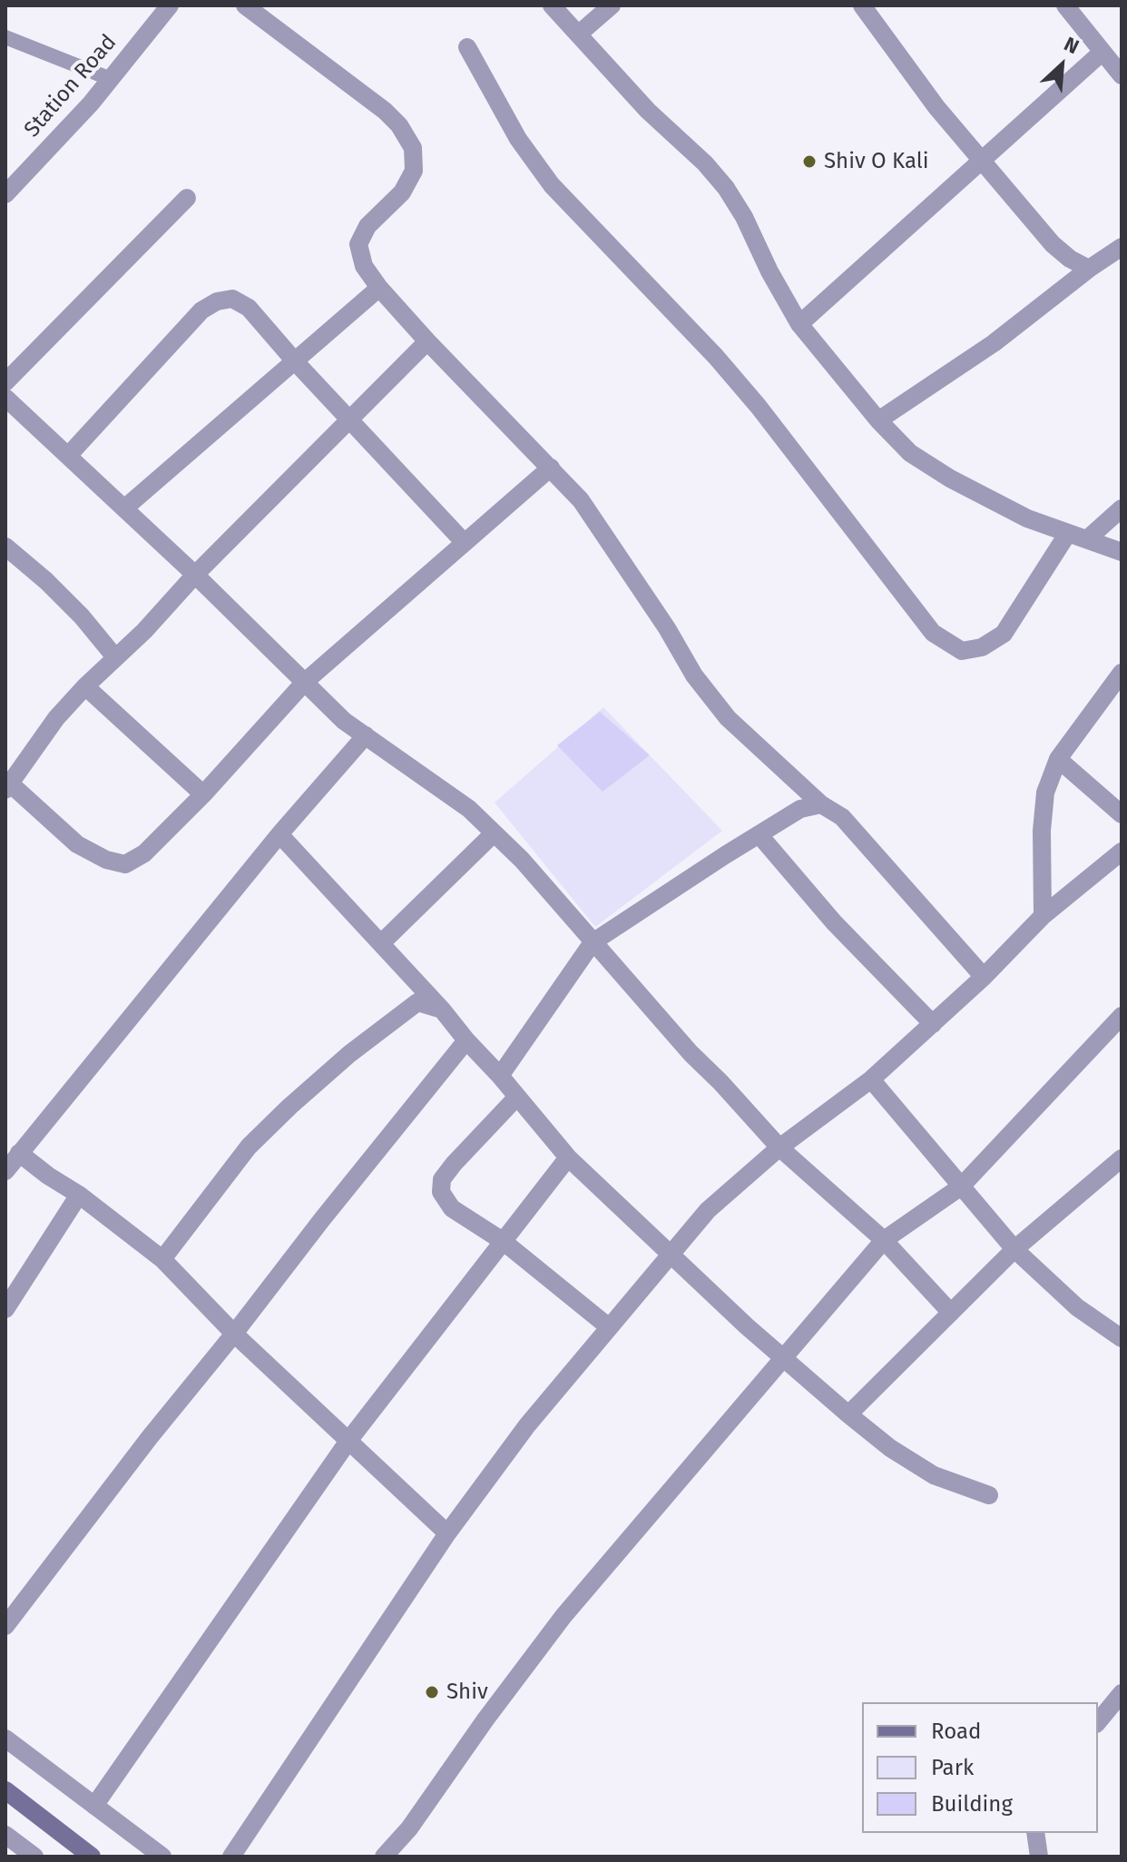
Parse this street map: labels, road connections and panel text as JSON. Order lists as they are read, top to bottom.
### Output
{
  "streets": {
    "street": ["Station Road"]
  },
  "places": ["Shiv O Kali", "Shiv"],
  "legend": ["Road", "Park", "Building"],
  "north": "top right"
}
